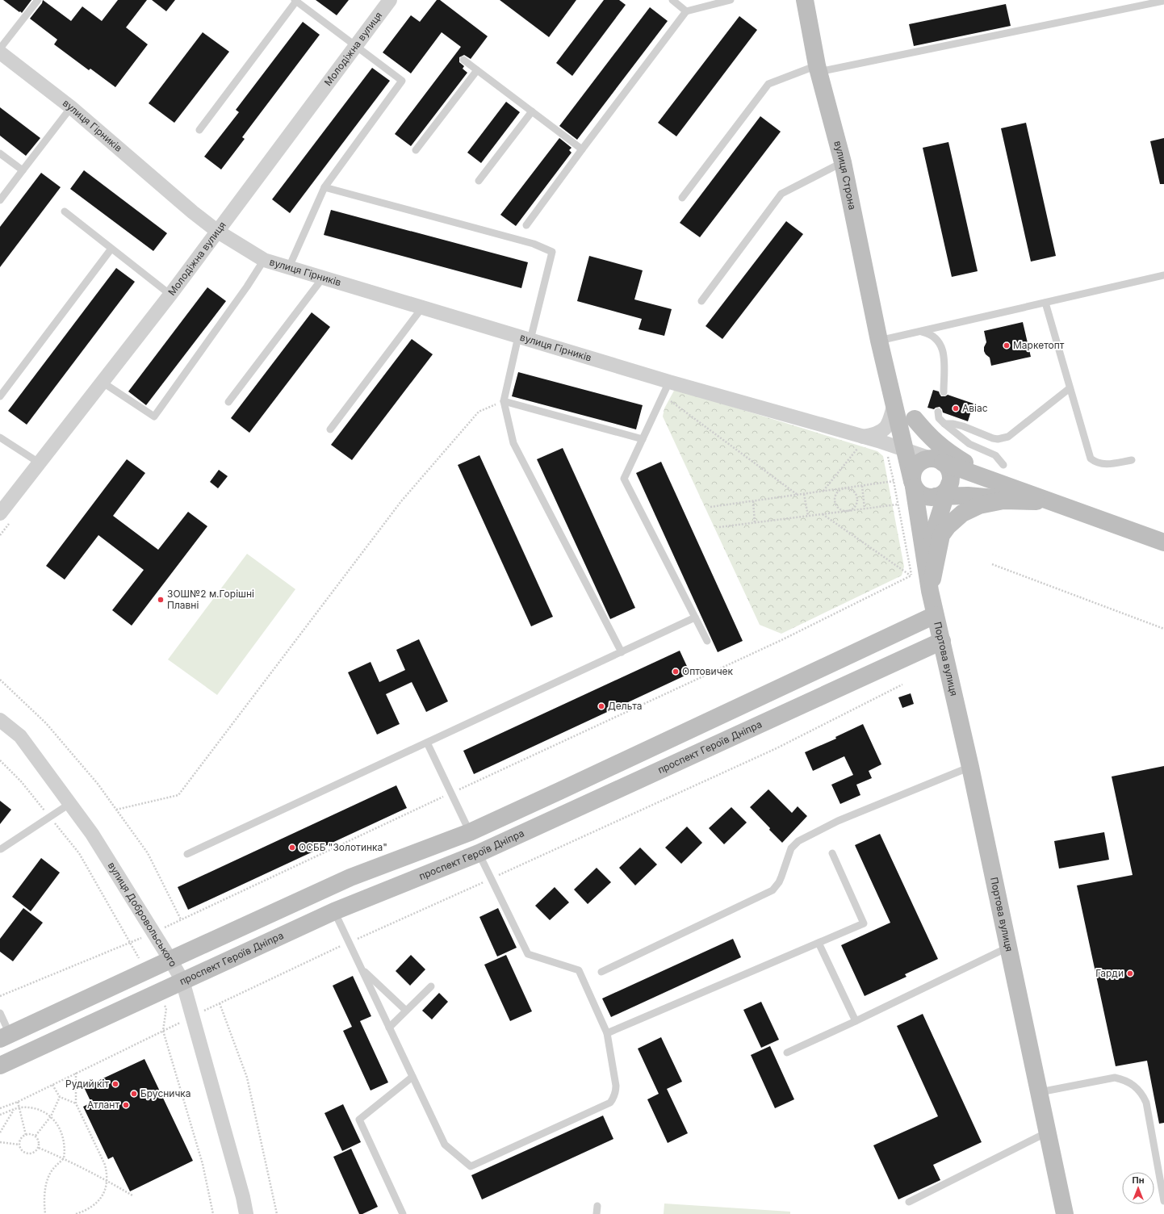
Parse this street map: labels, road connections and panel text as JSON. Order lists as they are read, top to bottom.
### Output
{
  "streets": {
    "street": [
      "Молодіжна вулиця",
      "вулиця Гірників",
      "вулиця Строна",
      "Портова вулиця",
      "проспект Героїв Дніпра",
      "вулиця Добровольського"
    ]
  },
  "crossings": [
    ["Молодіжна вулиця", "вулиця Гірників"],
    ["Портова вулиця", "проспект Героїв Дніпра"],
    ["проспект Героїв Дніпра", "вулиця Добровольського"]
  ],
  "places": [
    "Маркетопт",
    "Авіас",
    "ЗОШ№2 м.Горішні Плавні",
    "Оптовичек",
    "Дельта",
    "ОСББ \"Золотинка\"",
    "Гарди",
    "Рудий кіт",
    "Брусничка",
    "Атлант"
  ],
  "north": "top"
}
